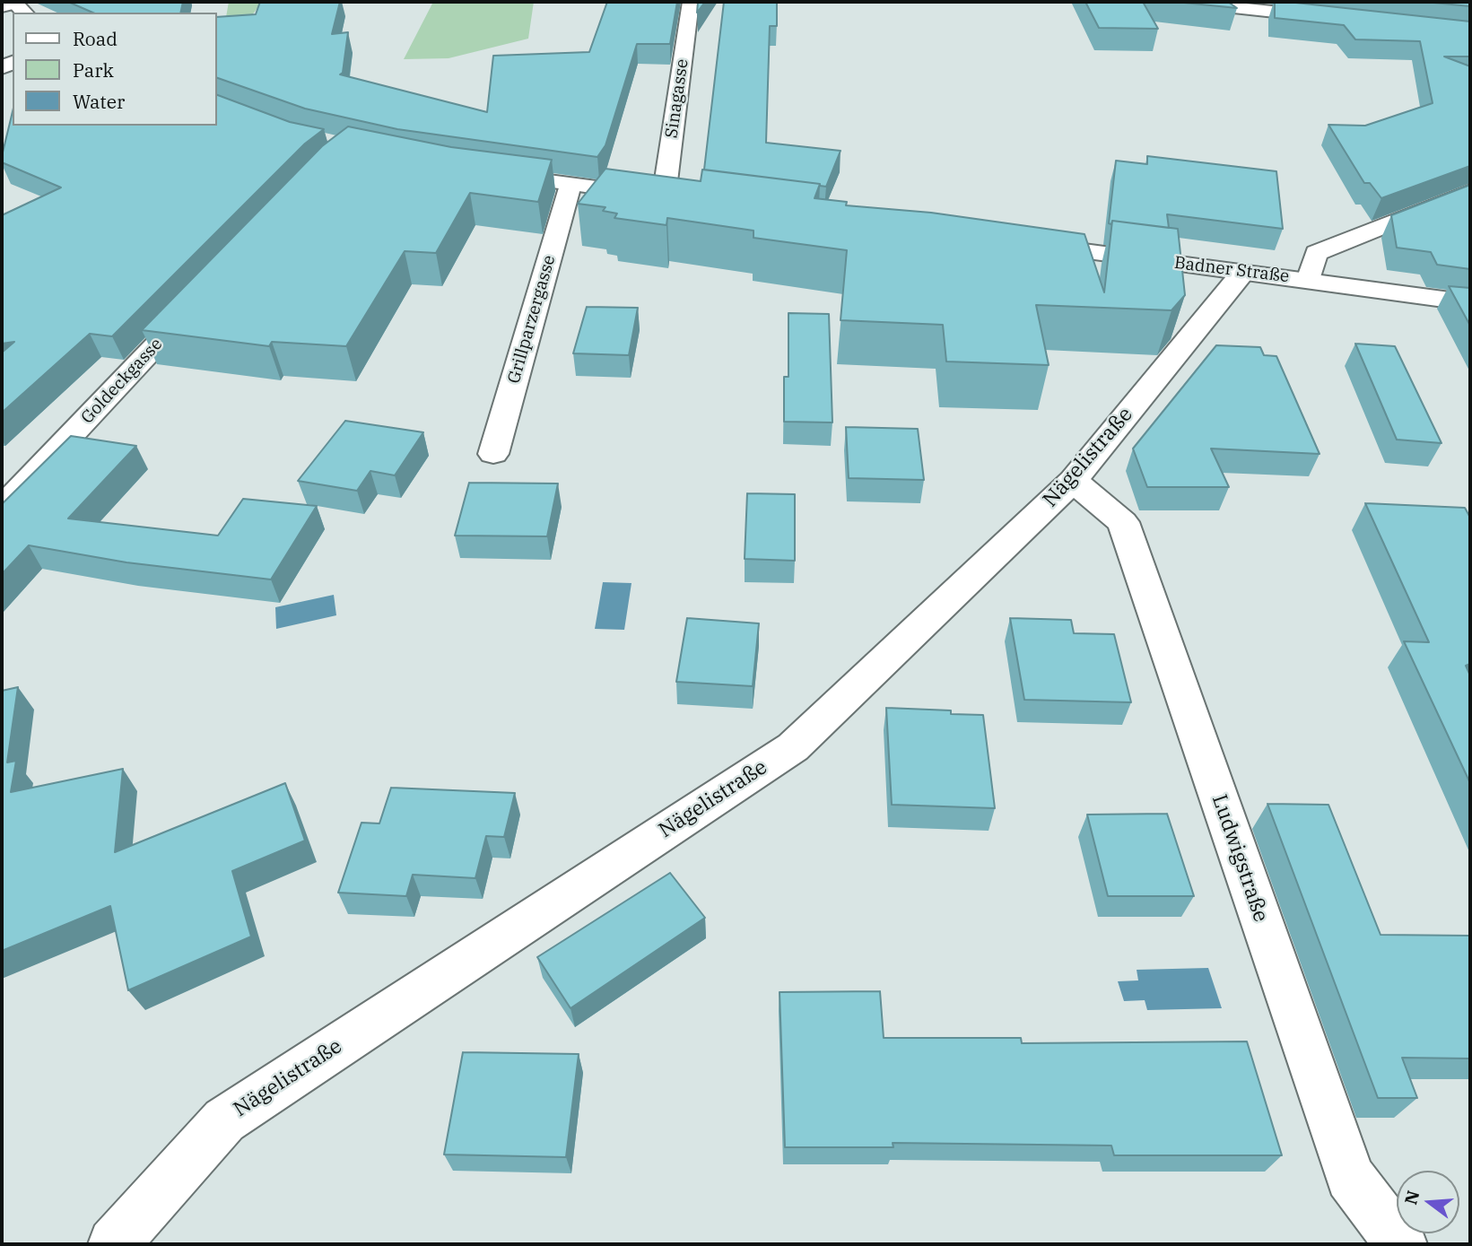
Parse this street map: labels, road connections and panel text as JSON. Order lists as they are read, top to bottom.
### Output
{
  "streets": {
    "street": [
      "Sinagasse",
      "Badner Straße",
      "Grillparzergasse",
      "Goldeckgasse",
      "Nägelistraße",
      "Ludwigstraße"
    ]
  },
  "crossings": [
    ["Badner Straße", "Nägelistraße"],
    ["Nägelistraße", "Ludwigstraße"]
  ],
  "legend": ["Road", "Park", "Water"],
  "north": "left"
}
